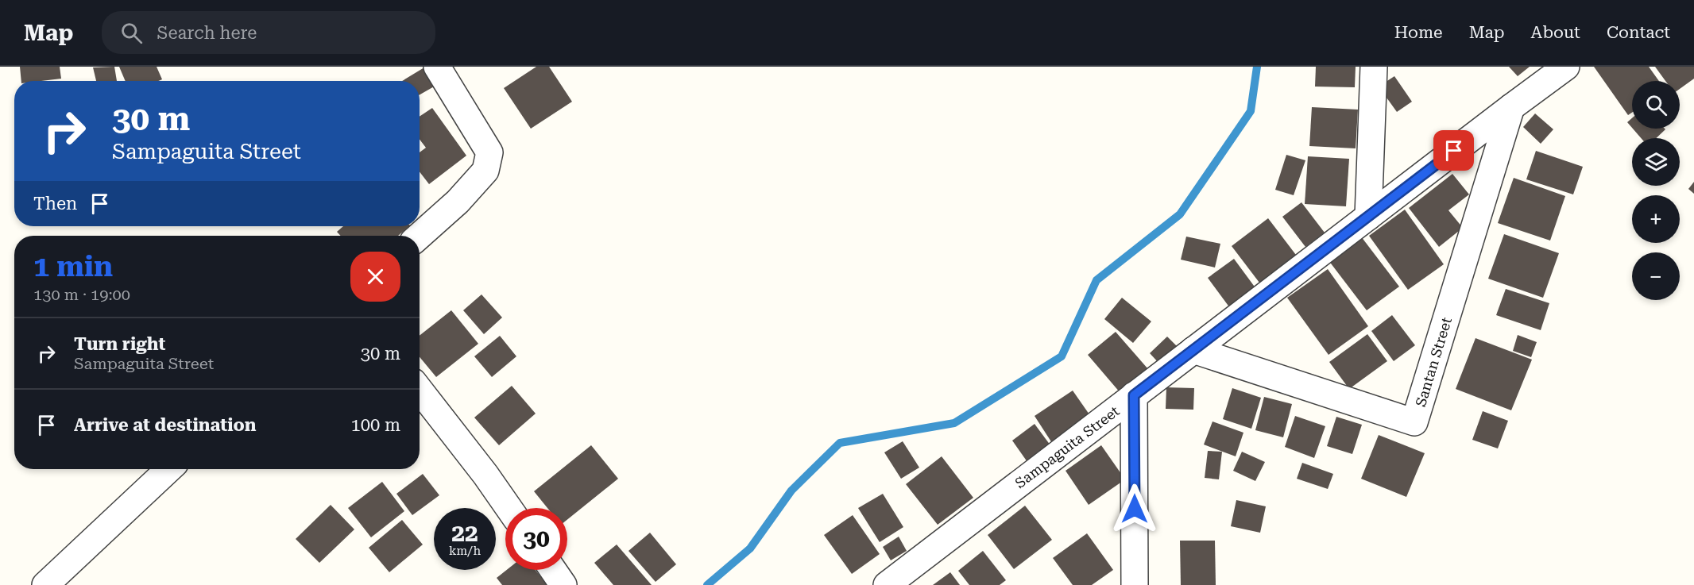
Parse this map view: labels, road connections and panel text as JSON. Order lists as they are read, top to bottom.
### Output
{
  "streets": {
    "street": ["Santan Street", "Sampaguita Street"]
  },
  "crossings": [
    ["Santan Street", "Sampaguita Street"]
  ],
  "page": {
    "header": "Map",
    "search": "Search here",
    "nav": [
      "Home",
      "Map",
      "About",
      "Contact"
    ],
    "map_buttons": ["+", "−"],
    "turn": ["30 m", "Sampaguita Street"],
    "then": "Then",
    "heading": ["1 min", "130 m · 19:00"],
    "list": [
      {
        "name": "Turn right",
        "note": "Sampaguita Street",
        "value": "30 m"
      },
      {
        "name": "Arrive at destination",
        "value": "100 m"
      }
    ],
    "speed": "22 km/h",
    "limit": "30"
  }
}
